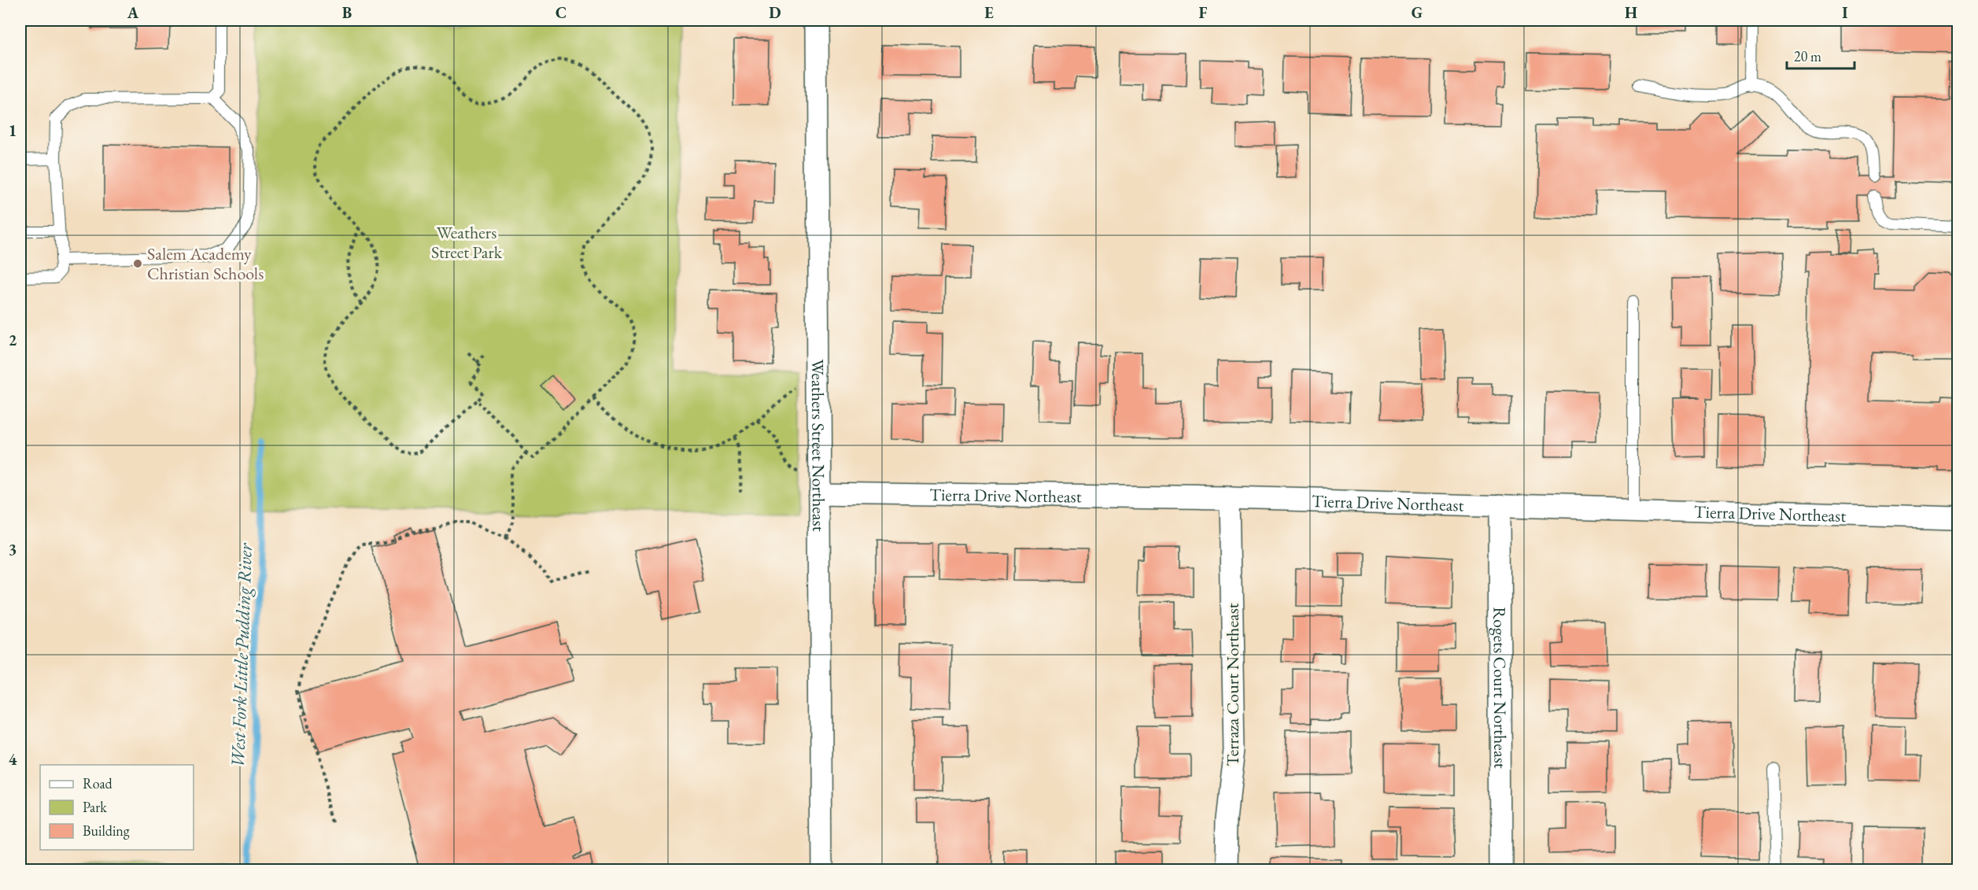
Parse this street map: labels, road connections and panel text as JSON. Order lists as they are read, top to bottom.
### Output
{
  "streets": {
    "street": [
      "Weathers Street Northeast",
      "Tierra Drive Northeast",
      "Terraza Court Northeast",
      "Rogets Court Northeast"
    ]
  },
  "crossings": [
    ["Weathers Street Northeast", "Tierra Drive Northeast"],
    ["Tierra Drive Northeast", "Terraza Court Northeast"],
    ["Tierra Drive Northeast", "Rogets Court Northeast"]
  ],
  "water": ["West Fork Little Pudding River"],
  "parks": ["Weathers Street Park"],
  "places": ["Salem Academy Christian Schools"],
  "legend": ["Road", "Park", "Building"],
  "scale_bar": "20 m",
  "grid": {
    "columns": [
      "A",
      "B",
      "C",
      "D",
      "E",
      "F",
      "G",
      "H",
      "I"
    ],
    "rows": [
      "1",
      "2",
      "3",
      "4"
    ]
  }
}
